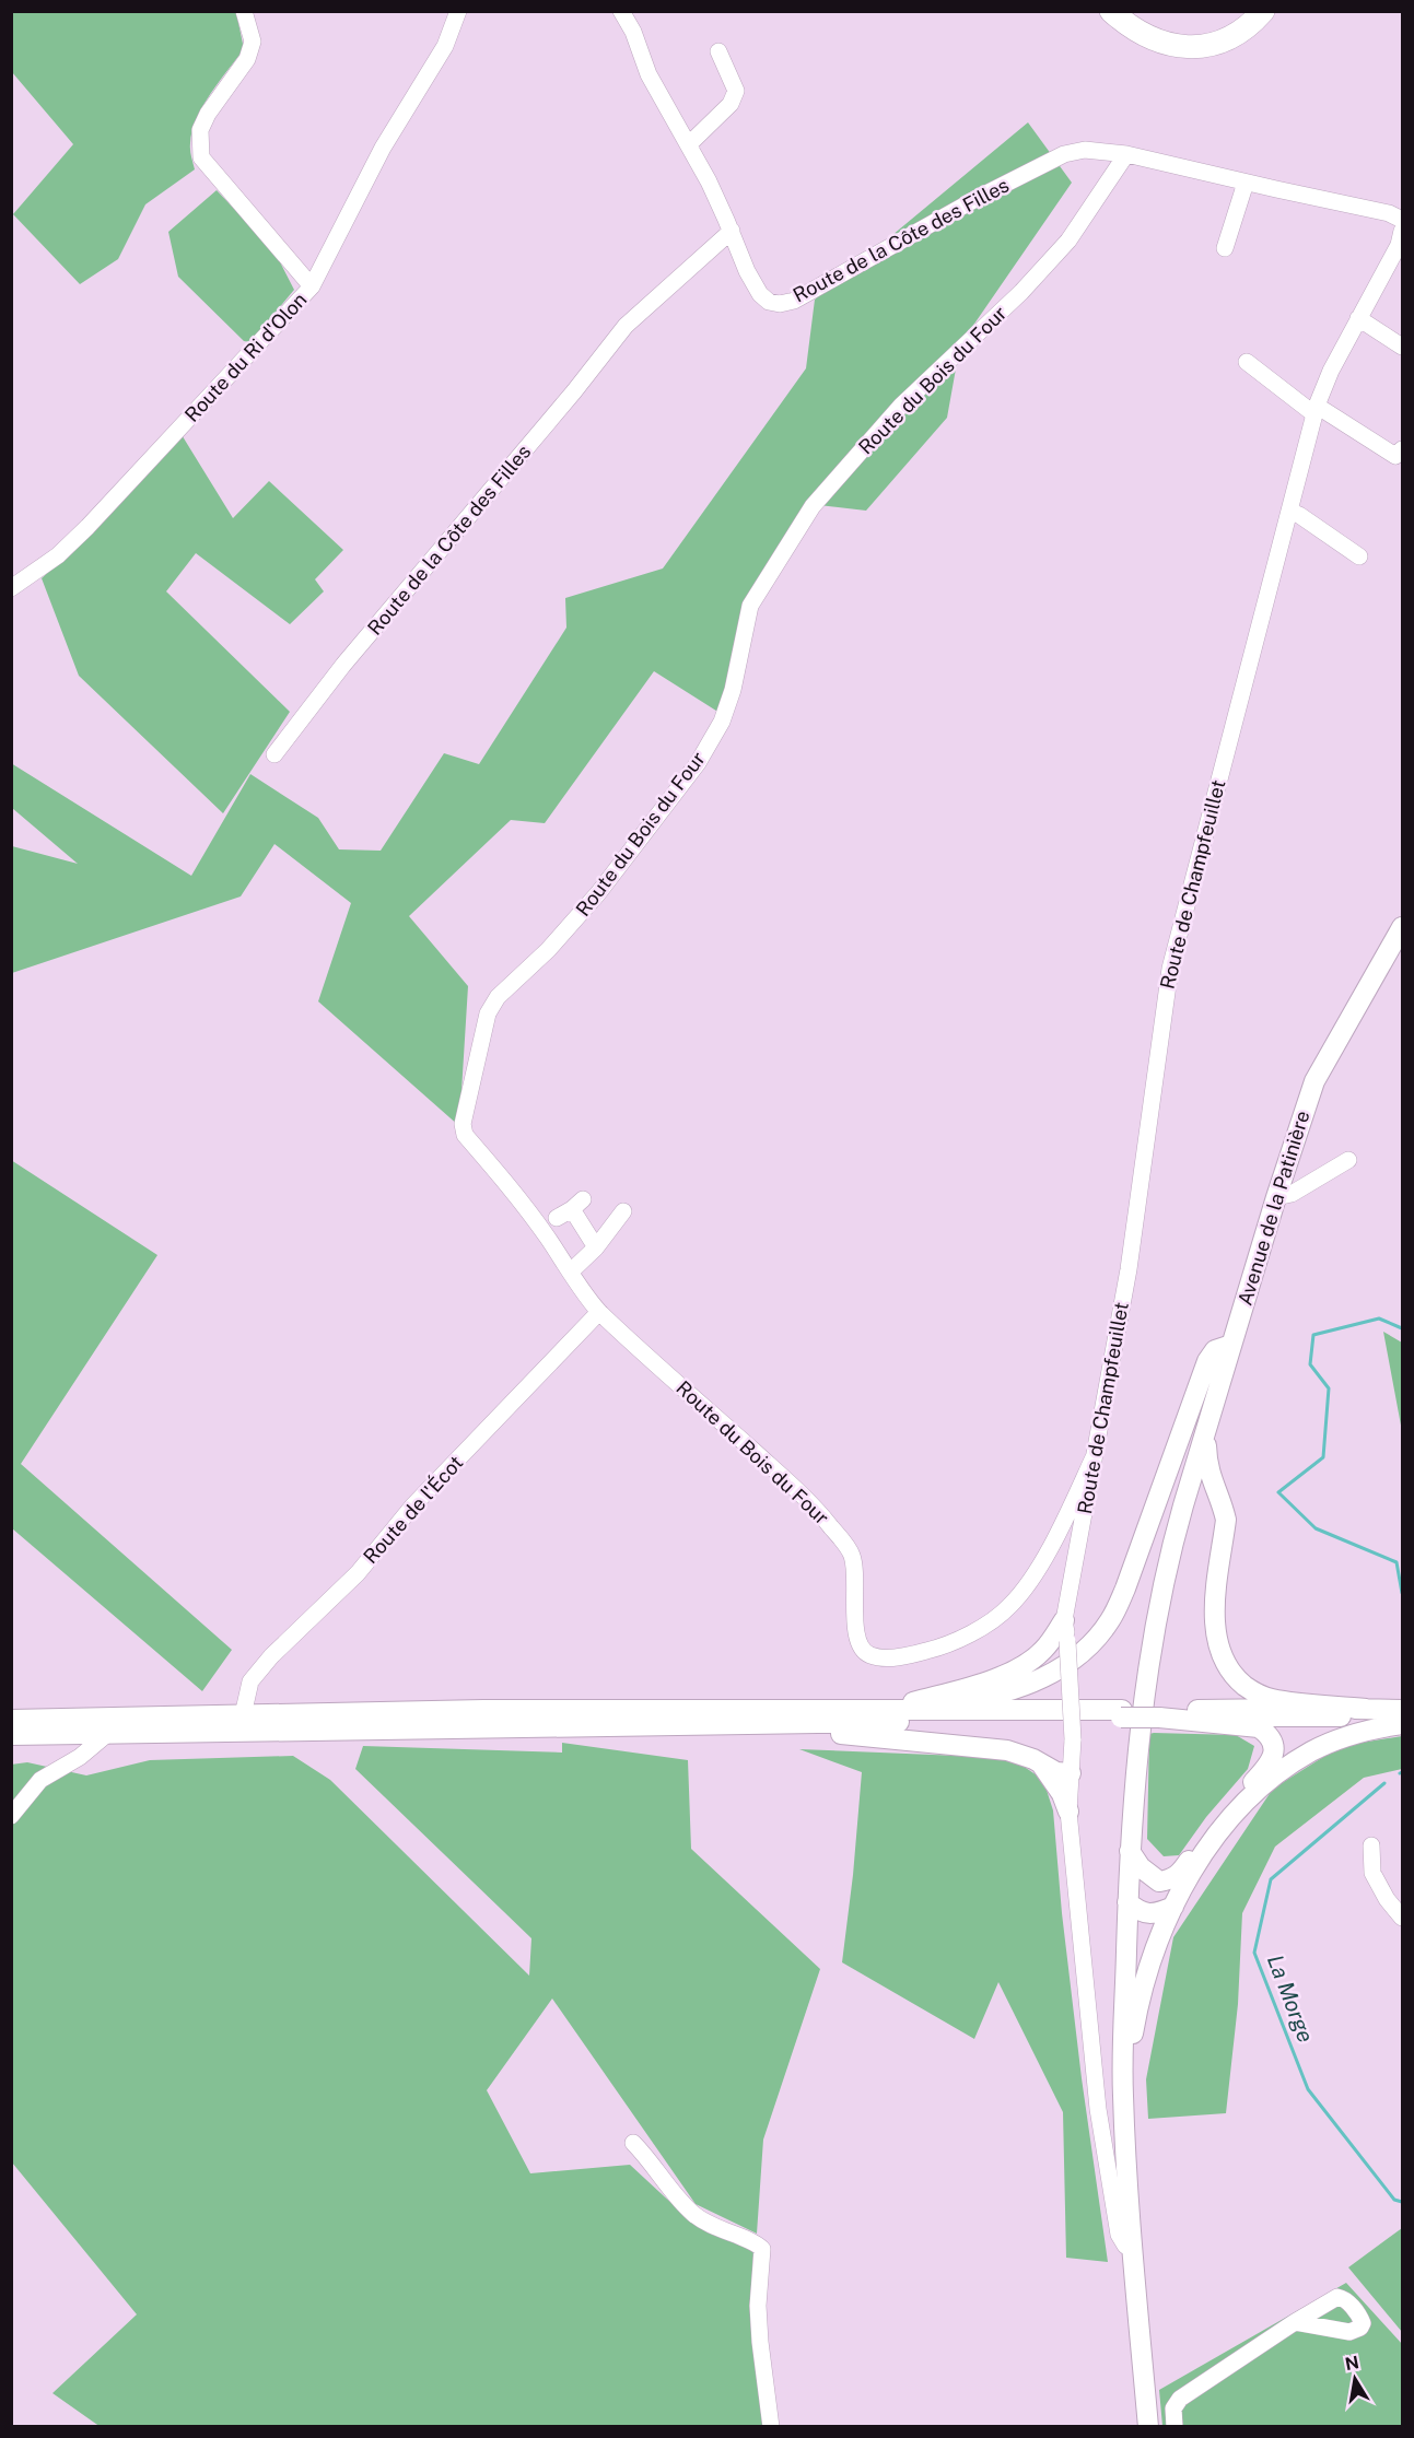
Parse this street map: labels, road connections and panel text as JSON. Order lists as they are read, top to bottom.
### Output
{
  "streets": {
    "main road": ["Avenue de la Patinière"],
    "street": [
      "Route de la Côte des Filles",
      "Route du Ri d'Olon",
      "Route du Bois du Four",
      "Route de Champfeuillet",
      "Route de l'Écot"
    ]
  },
  "crossings": [
    ["Route de la Côte des Filles", "Route du Bois du Four"],
    ["Route du Bois du Four", "Route de Champfeuillet"],
    ["Route du Bois du Four", "Route de l'Écot"]
  ],
  "water": ["La Morge"],
  "north": "top"
}
